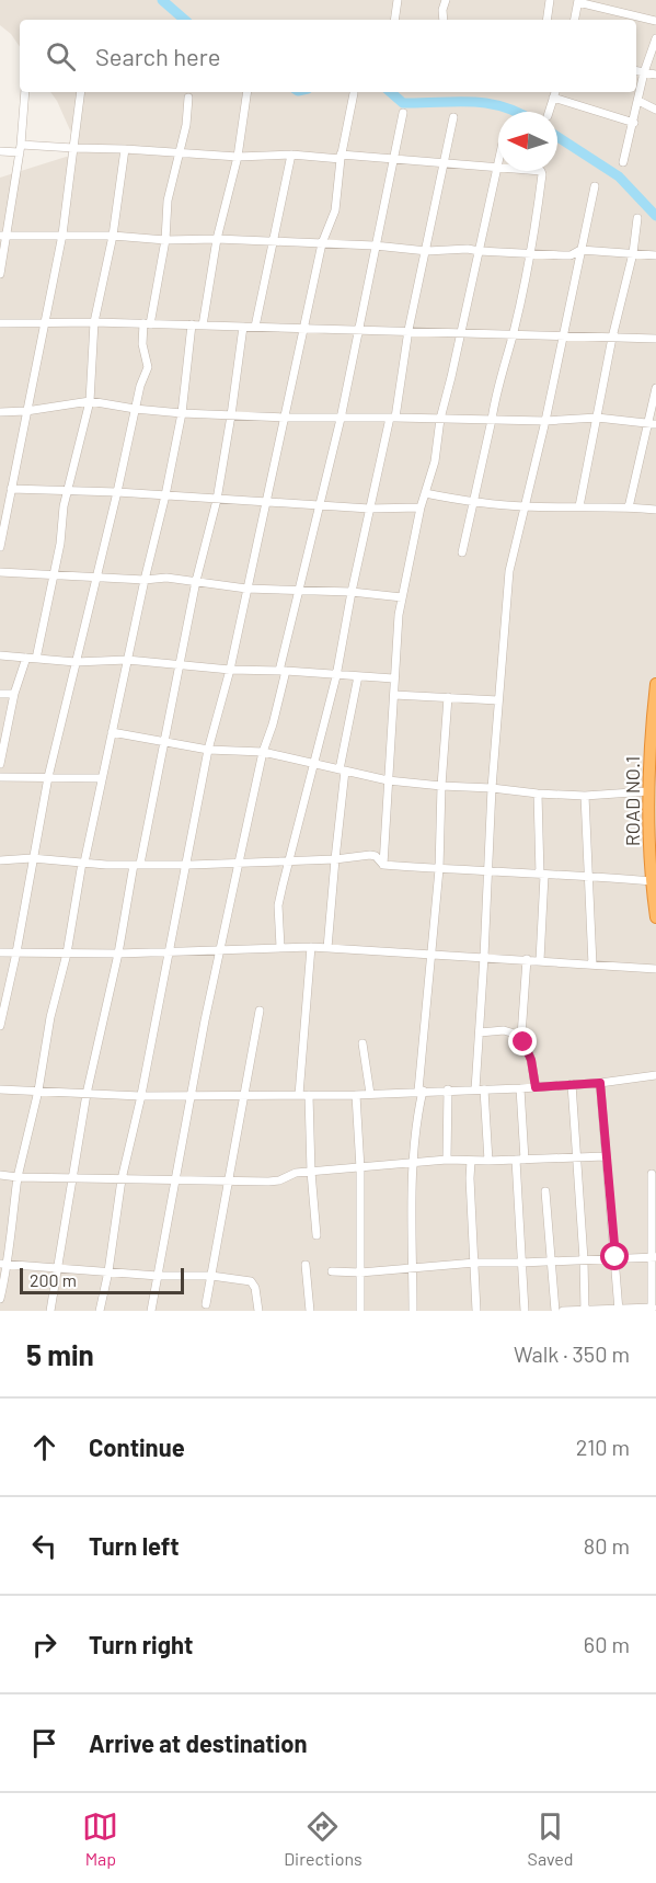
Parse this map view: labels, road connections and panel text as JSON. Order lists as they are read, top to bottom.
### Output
{
  "streets": {
    "highway": ["ROAD NO.1"]
  },
  "scale_bar": "200 m",
  "north": "left",
  "page": {
    "search": "Search here",
    "scale": "200 m",
    "heading": ["5 min", "Walk · 350 m"],
    "list": [
      ["Continue", "210 m"],
      ["Turn left", "80 m"],
      ["Turn right", "60 m"],
      "Arrive at destination"
    ],
    "nav": ["Map", "Directions", "Saved"]
  }
}
